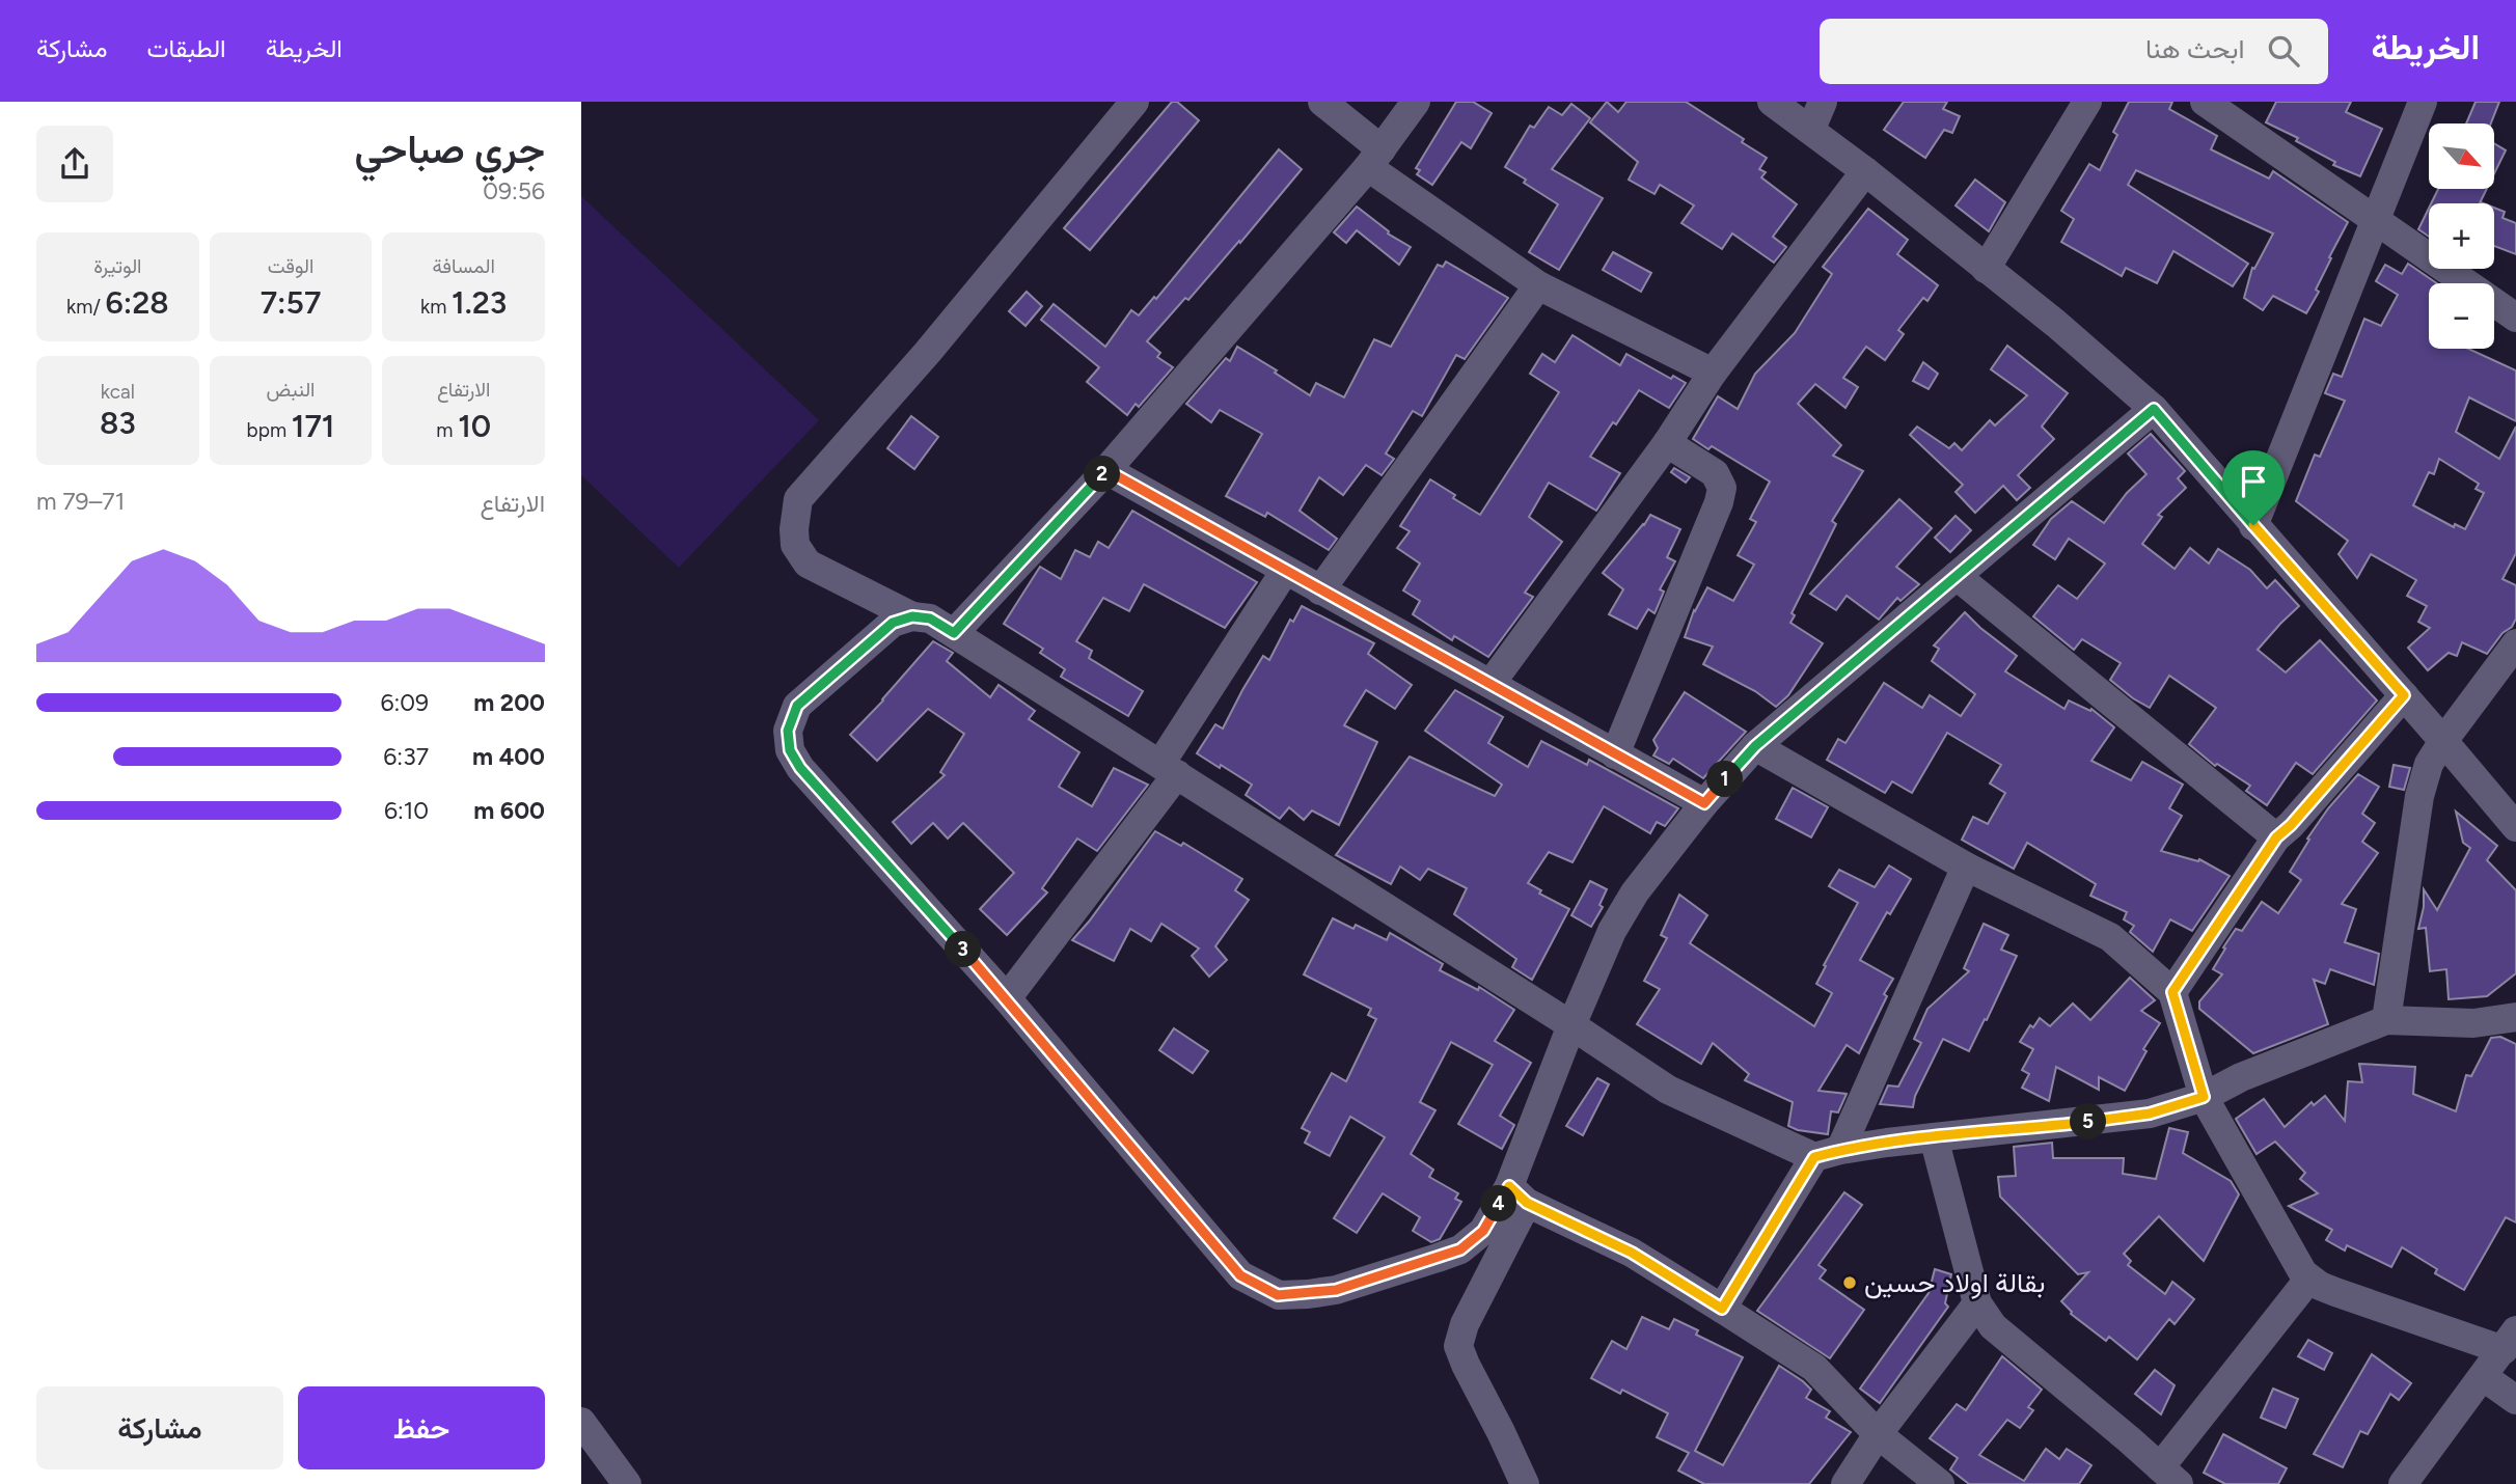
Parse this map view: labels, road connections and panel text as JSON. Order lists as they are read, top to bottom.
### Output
{
  "places": ["بقالة اولاد حسين"],
  "north": "bottom right",
  "page": {
    "header": "الخريطة",
    "search": "ابحث هنا",
    "nav": ["الخريطة", "الطبقات", "مشاركة"],
    "heading": ["جري صباحي", "09:56"],
    "map_buttons": ["+", "−"],
    "stats": [
      ["المسافة", "1.23 km"],
      ["الوقت", "7:57"],
      ["الوتيرة", "6:28 /km"],
      ["الارتفاع", "10 m"],
      ["النبض", "171 bpm"],
      ["kcal", "83"]
    ],
    "pins": [
      "2",
      "1",
      "3",
      "5",
      "4"
    ],
    "chart": ["الارتفاع", "71–79 m"],
    "list": [
      {
        "name": "200 m",
        "note": "6:09"
      },
      {
        "name": "400 m",
        "note": "6:37"
      },
      {
        "name": "600 m",
        "note": "6:10"
      }
    ],
    "buttons": ["حفظ", "مشاركة"]
  }
}
